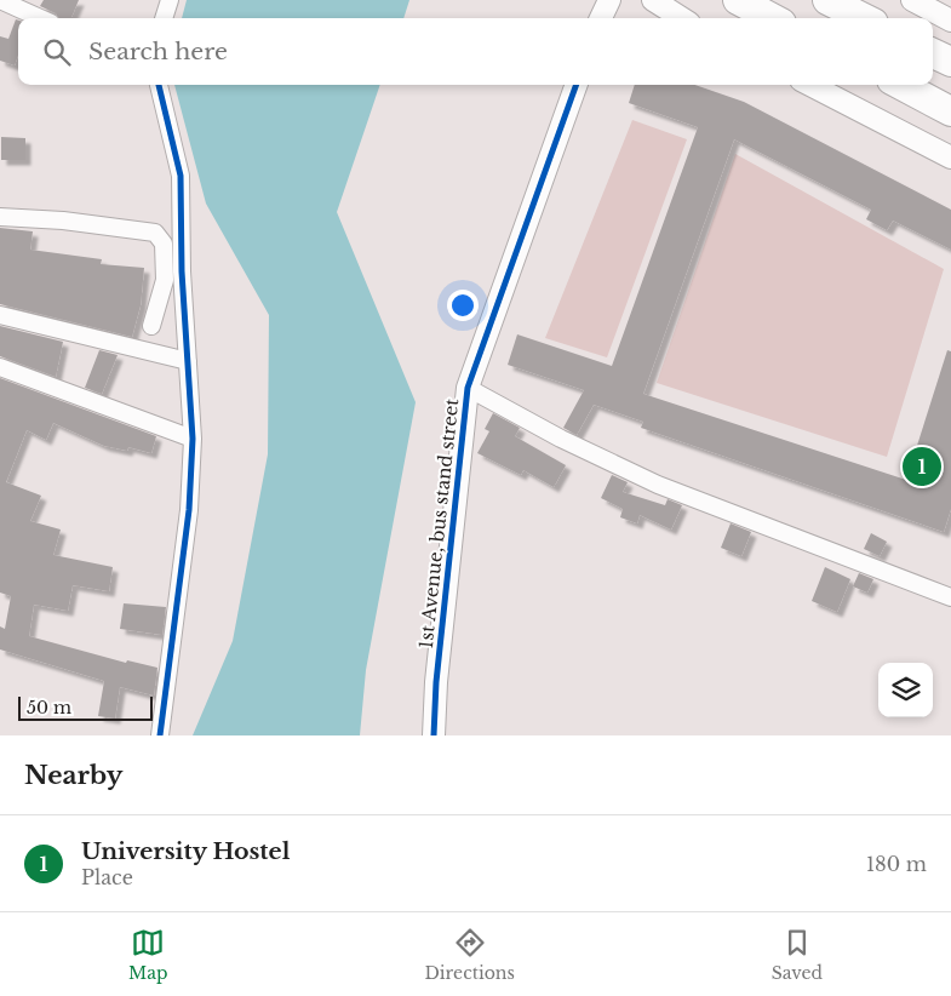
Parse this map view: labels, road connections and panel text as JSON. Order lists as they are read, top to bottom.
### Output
{
  "streets": {
    "street": ["1st Avenue, bus stand street"]
  },
  "scale_bar": "50 m",
  "page": {
    "search": "Search here",
    "pins": "1",
    "scale": "50 m",
    "heading": "Nearby",
    "list": [
      {
        "mark": "1",
        "name": "University Hostel",
        "note": "Place",
        "value": "180 m"
      }
    ],
    "nav": ["Map", "Directions", "Saved"]
  }
}
